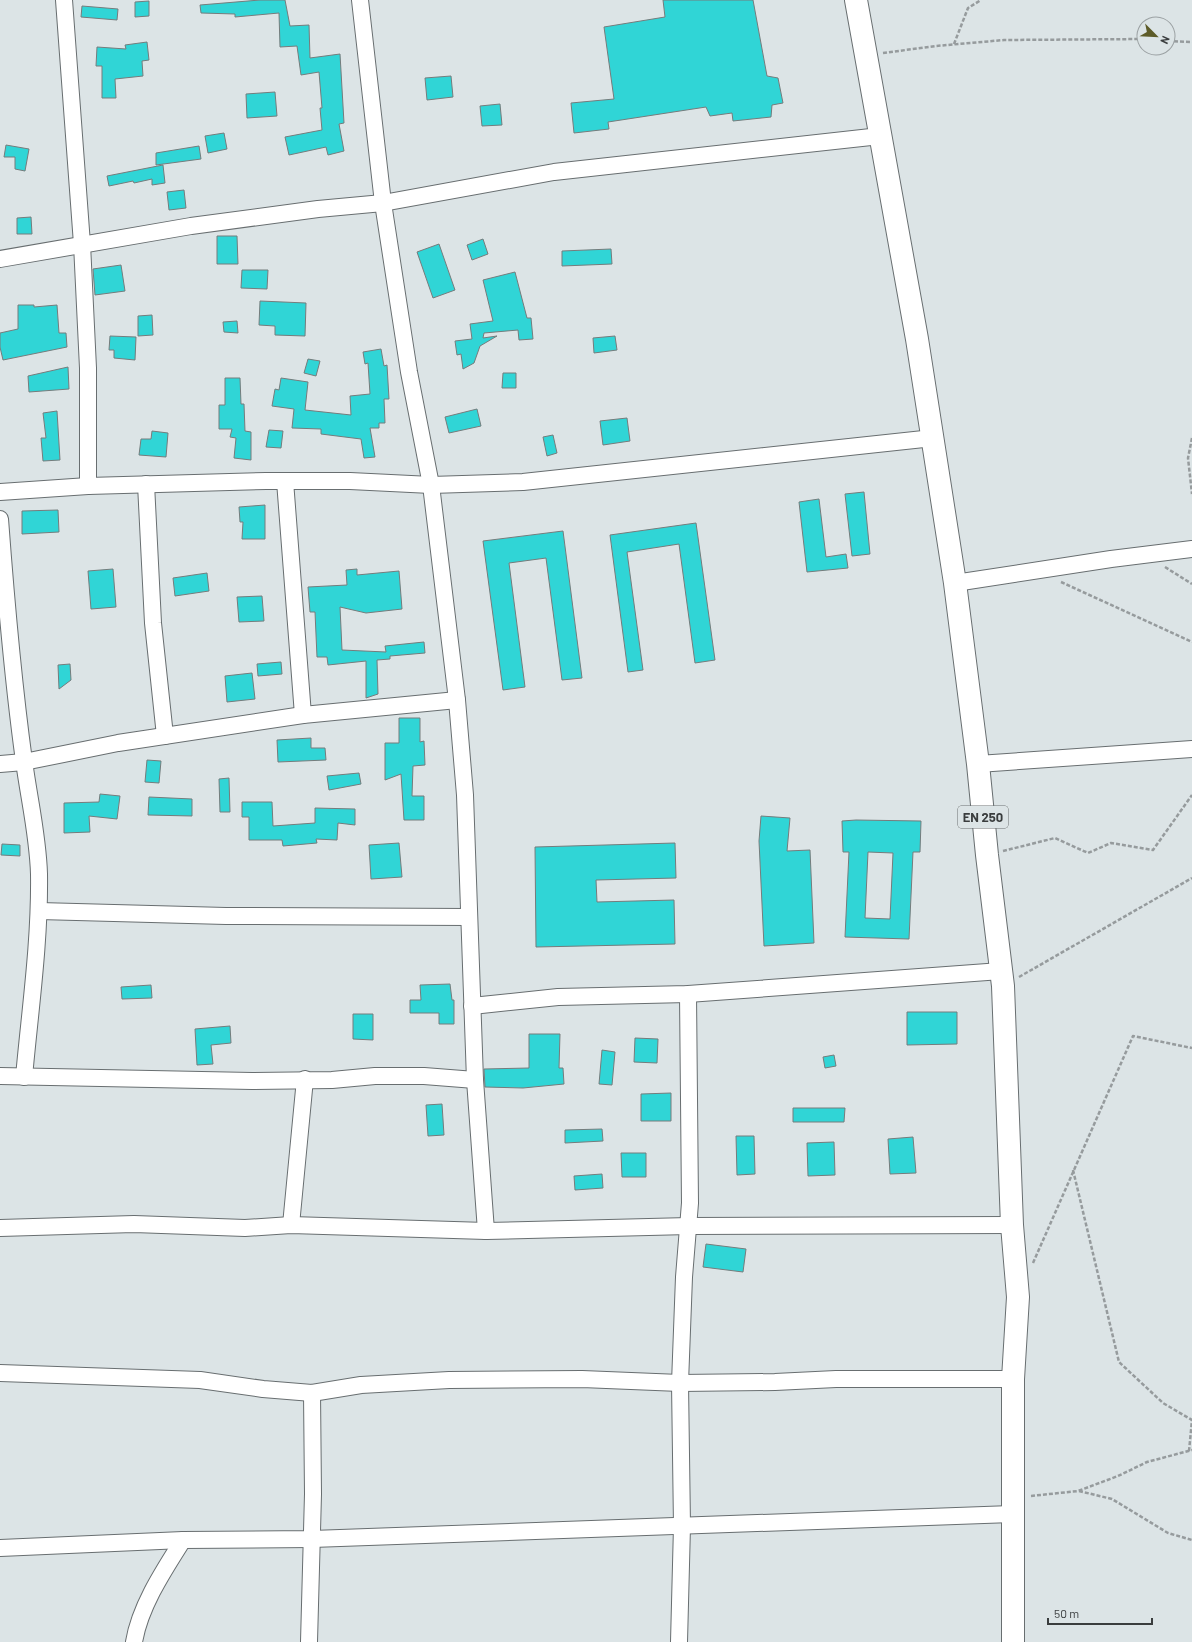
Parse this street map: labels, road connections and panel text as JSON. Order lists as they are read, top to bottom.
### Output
{
  "streets": {
    "main road": ["EN 250"]
  },
  "scale_bar": "50 m",
  "north": "bottom right"
}
